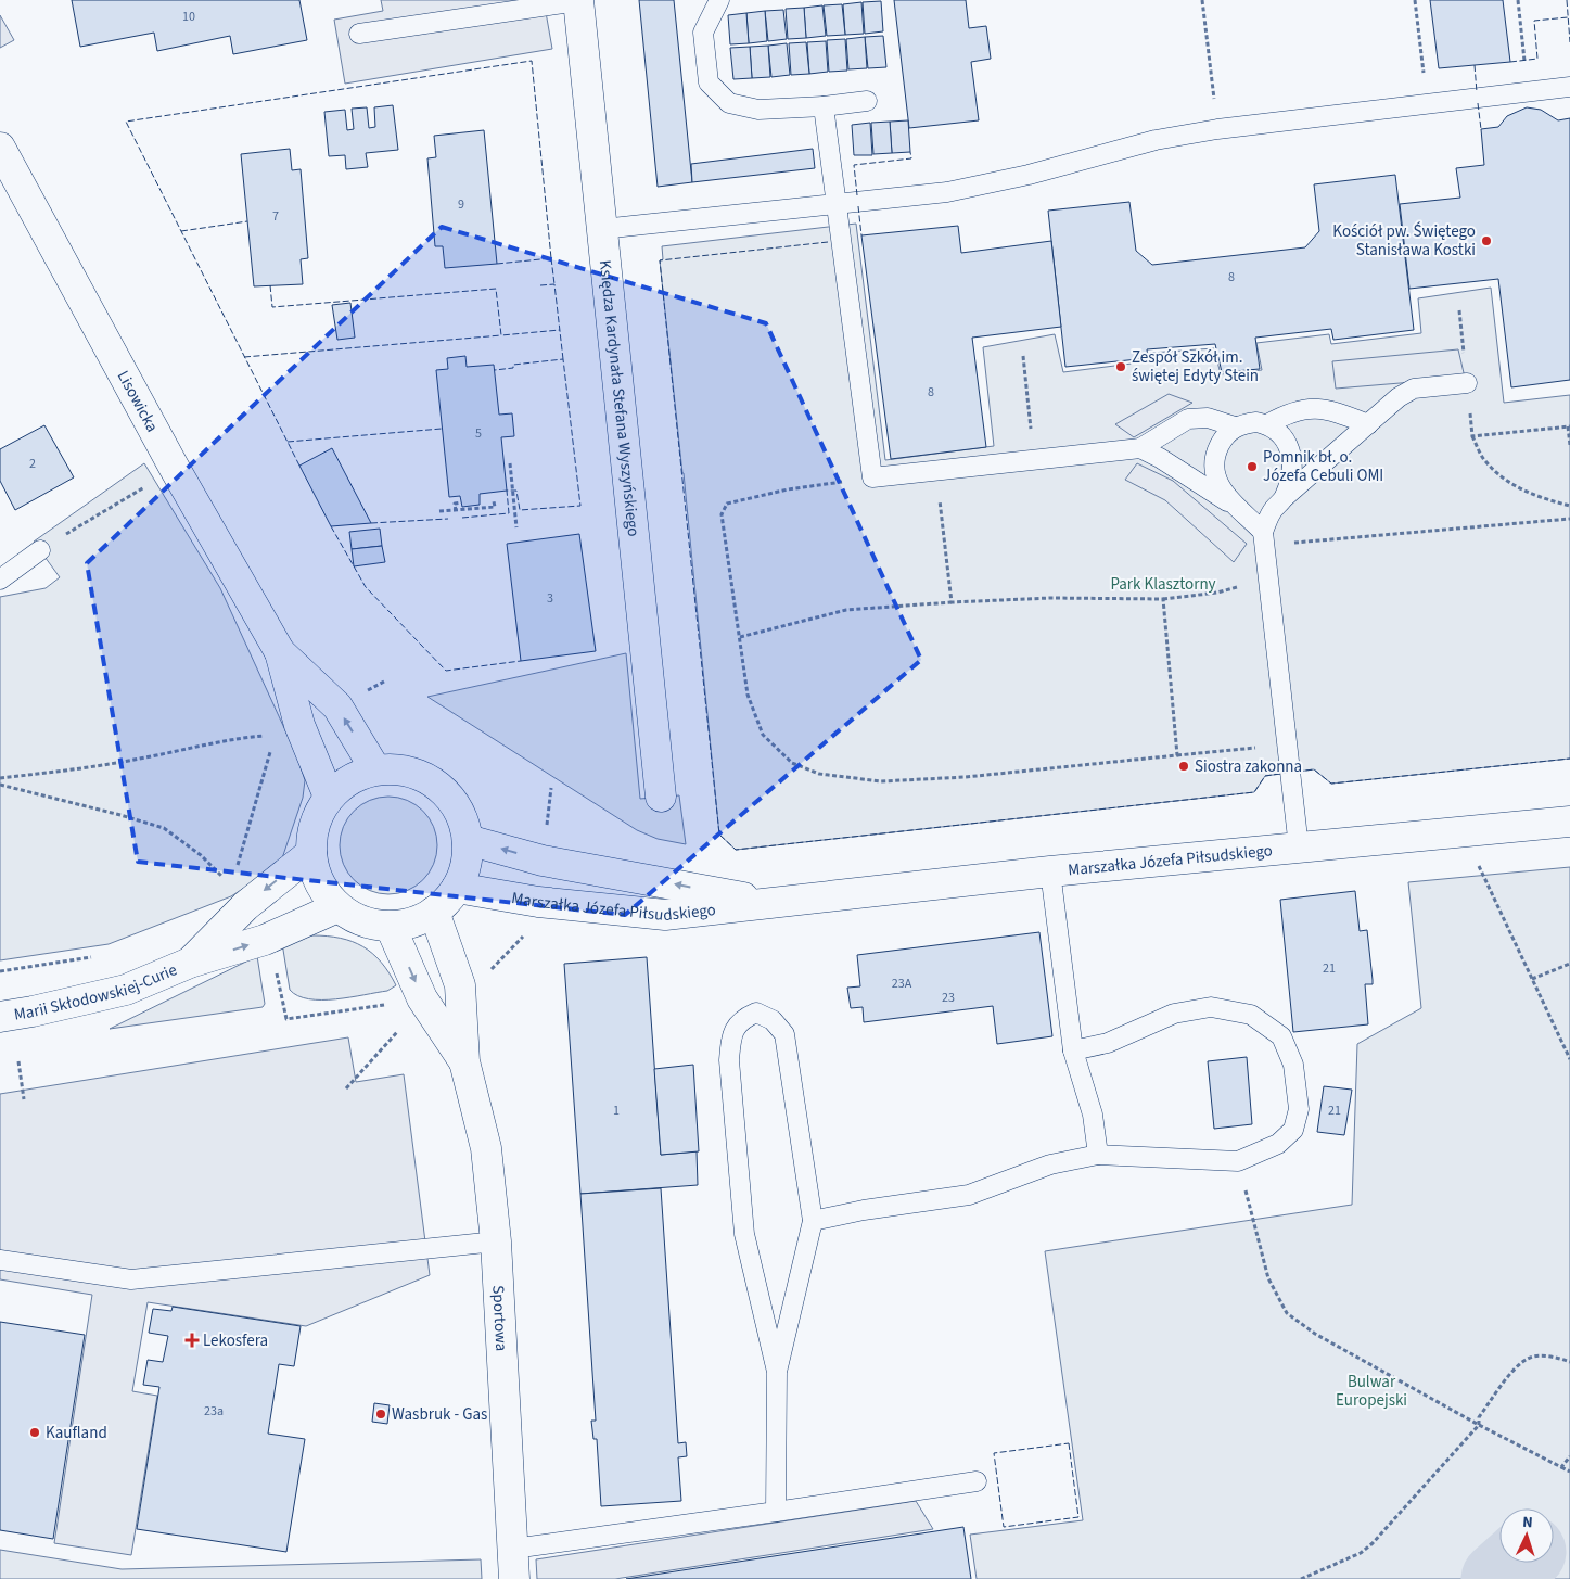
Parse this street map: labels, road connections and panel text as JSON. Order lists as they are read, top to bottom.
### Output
{
  "streets": {
    "main road": [
      "Księdza Kardynała Stefana Wyszyńskiego",
      "Lisowicka",
      "Marszałka Józefa Piłsudskiego",
      "Marii Skłodowskiej-Curie",
      "Sportowa"
    ]
  },
  "crossings": [
    ["Lisowicka", "Marszałka Józefa Piłsudskiego"],
    ["Lisowicka", "Marii Skłodowskiej-Curie"],
    ["Lisowicka", "Sportowa"],
    ["Marszałka Józefa Piłsudskiego", "Marii Skłodowskiej-Curie"],
    ["Marszałka Józefa Piłsudskiego", "Sportowa"],
    ["Marii Skłodowskiej-Curie", "Sportowa"]
  ],
  "parks": ["Park Klasztorny", "Bulwar Europejski"],
  "places": {
    "other": [
      "Kościół pw. Świętego Stanisława Kostki",
      "Zespół Szkół im. świętej Edyty Stein",
      "Pomnik bł. o. Józefa Cebuli OMI",
      "Siostra zakonna",
      "Wasbruk - Gas",
      "Kaufland"
    ],
    "health": ["Lekosfera"]
  },
  "house_numbers": [
    "10",
    "9",
    "7",
    "8",
    "8",
    "5",
    "2",
    "3",
    "21",
    "23A",
    "23",
    "1",
    "21",
    "23a"
  ],
  "north": "top"
}
